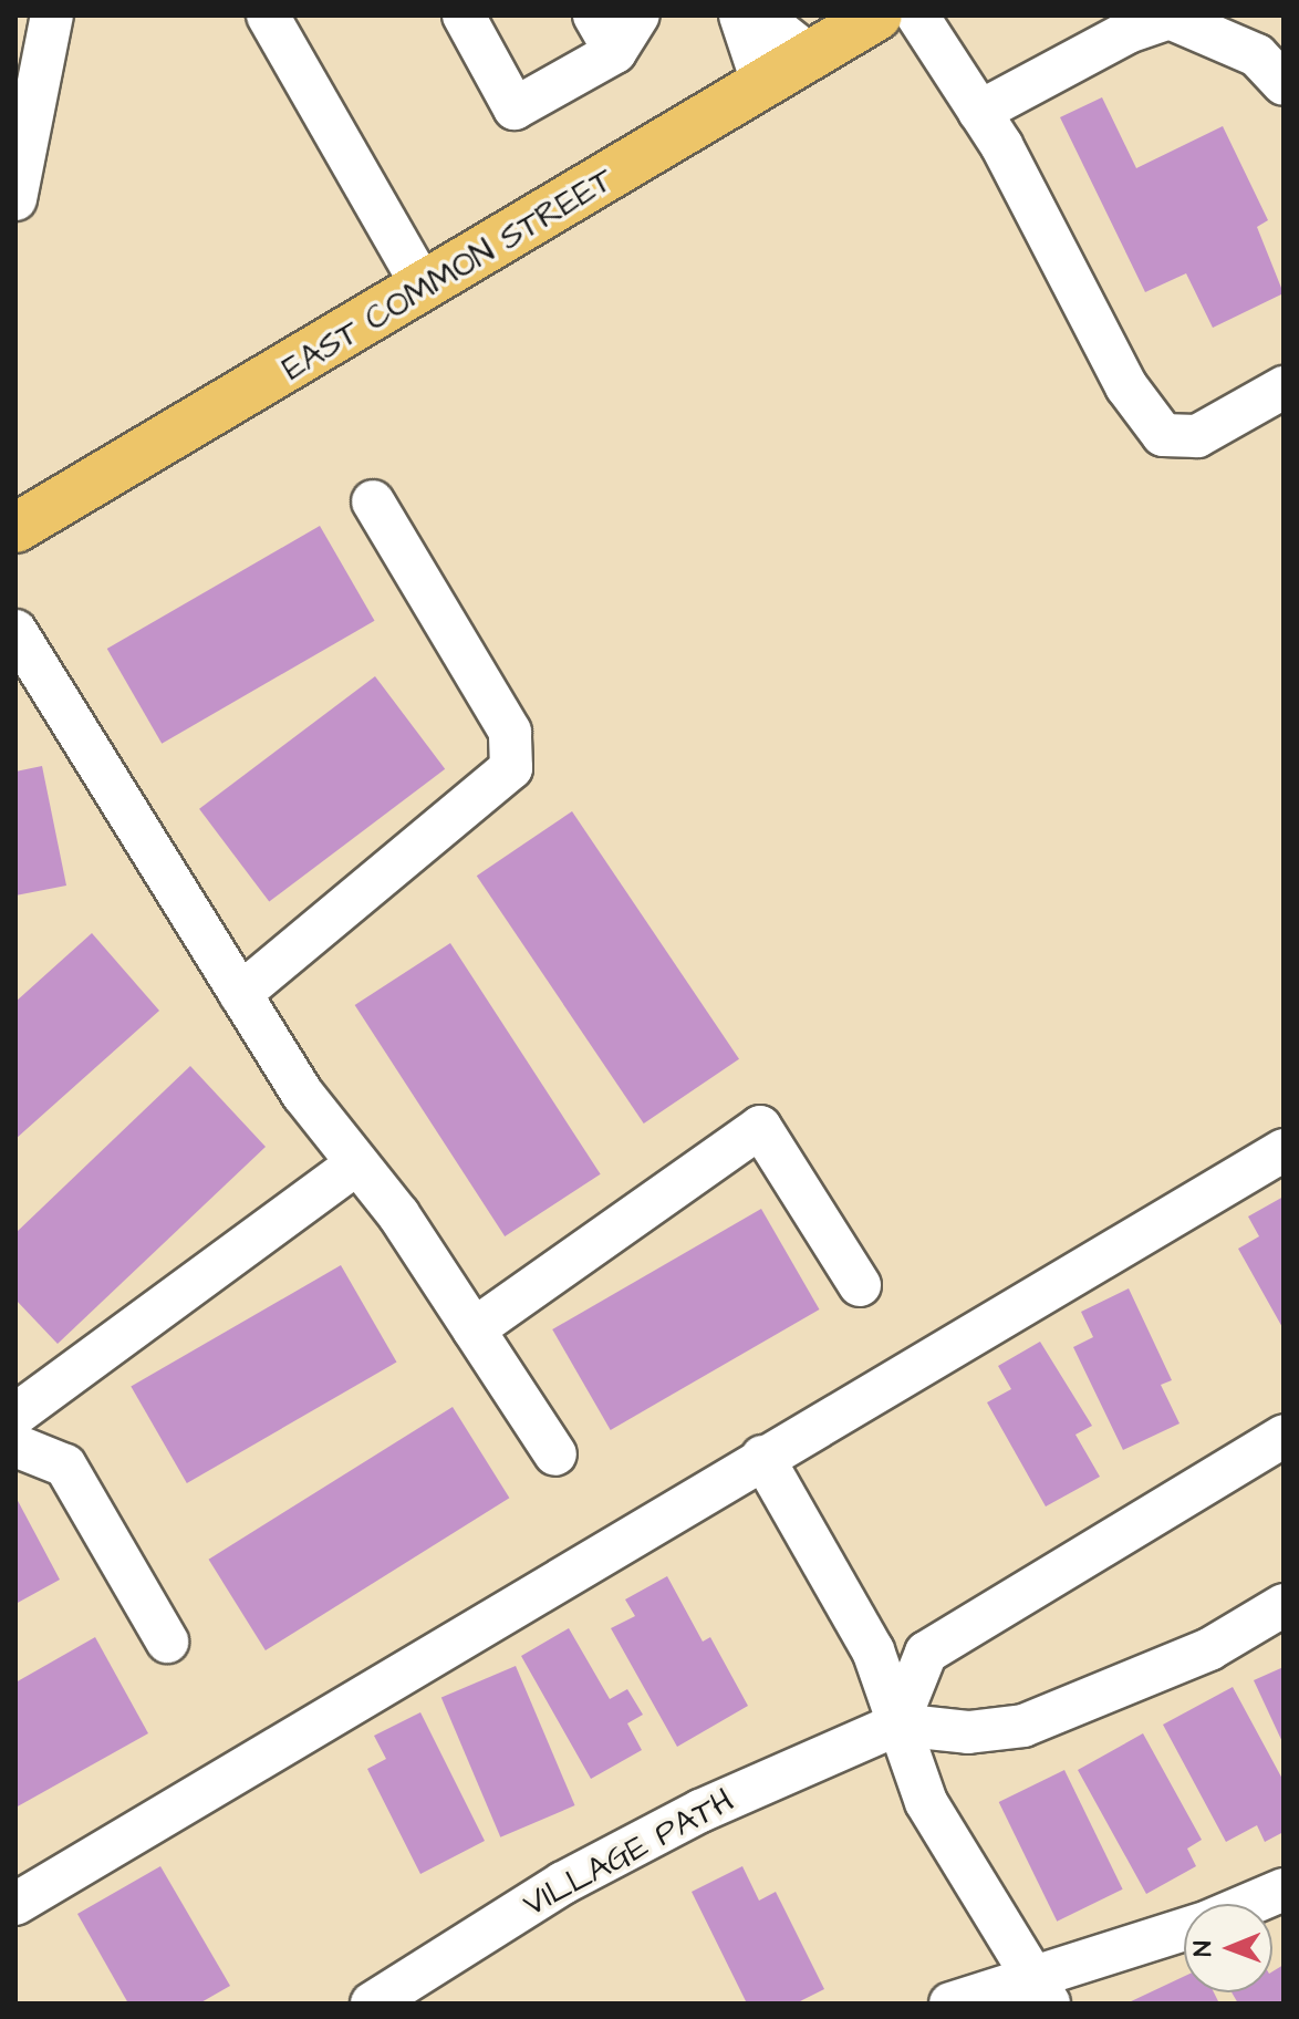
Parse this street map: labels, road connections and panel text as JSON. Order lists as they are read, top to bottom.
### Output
{
  "streets": {
    "main road": ["EAST COMMON STREET"],
    "street": ["VILLAGE PATH"]
  },
  "north": "left"
}
